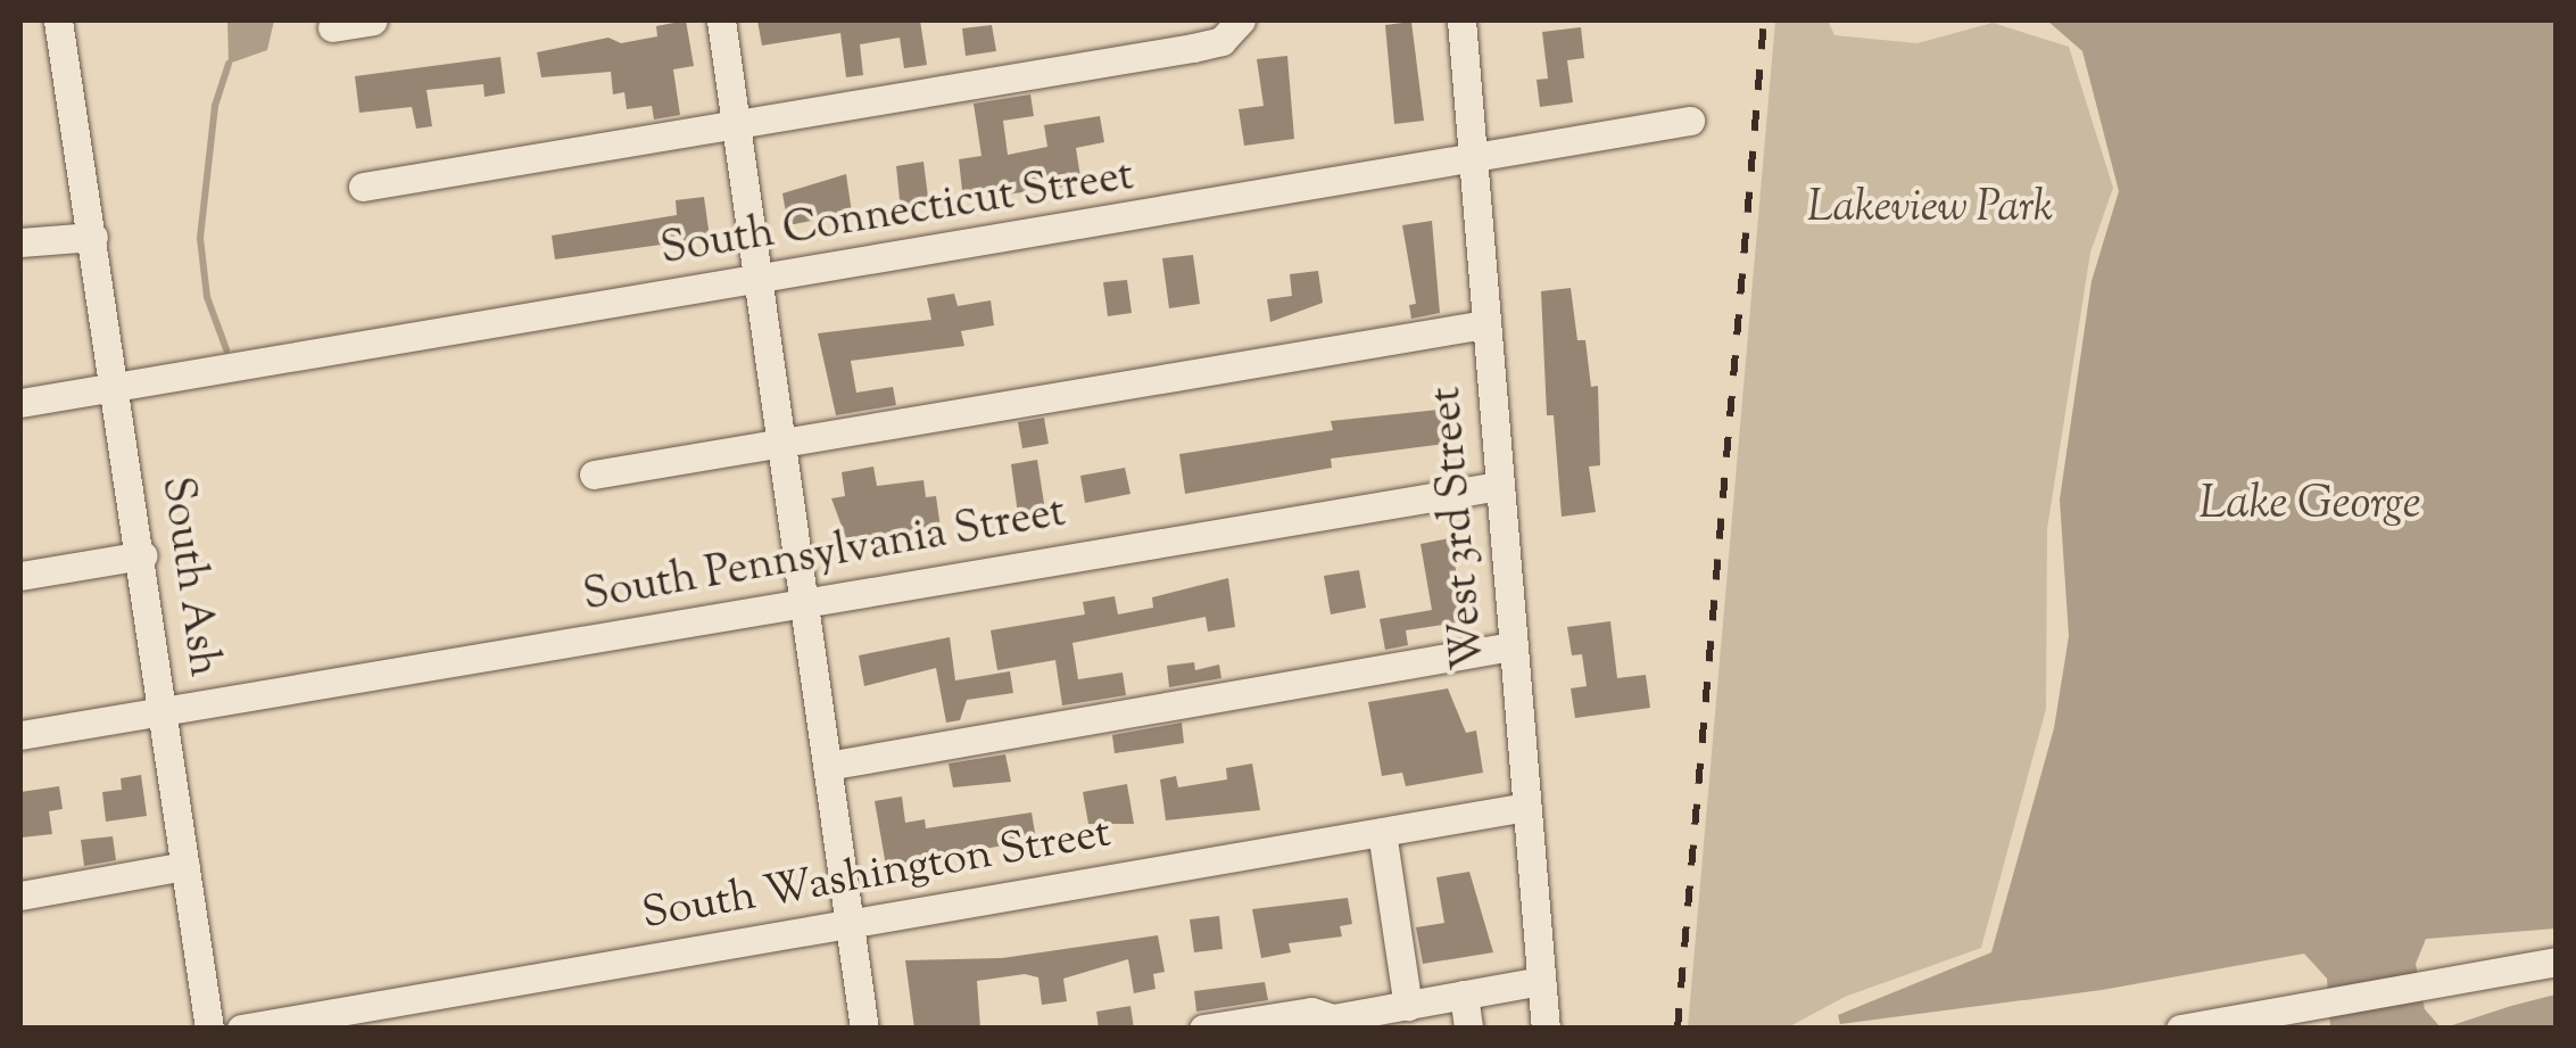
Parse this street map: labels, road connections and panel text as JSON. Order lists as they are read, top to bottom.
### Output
{
  "streets": {
    "street": [
      "South Connecticut Street",
      "West 3rd Street",
      "South Pennsylvania Street",
      "South Ash",
      "South Washington Street"
    ]
  },
  "crossings": [
    ["South Connecticut Street", "West 3rd Street"],
    ["South Connecticut Street", "South Ash"],
    ["West 3rd Street", "South Pennsylvania Street"],
    ["West 3rd Street", "South Washington Street"],
    ["South Pennsylvania Street", "South Ash"]
  ],
  "water": ["Lake George"],
  "parks": ["Lakeview Park"]
}
